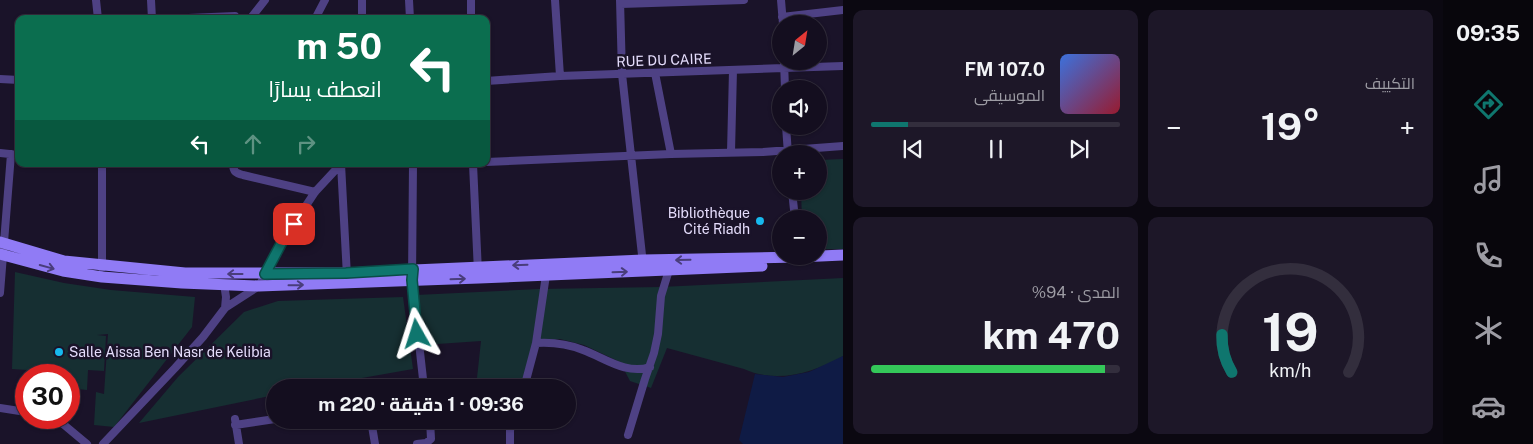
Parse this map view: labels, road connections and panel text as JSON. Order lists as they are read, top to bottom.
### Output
{
  "streets": {
    "street": ["RUE DU CAIRE"]
  },
  "places": ["Bibliothèque Cité Riadh", "Salle Aissa Ben Nasr de Kelibia"],
  "north": "top right",
  "page": {
    "tabs": "09:35",
    "tile": [
      "التكييف",
      ["المدى · 94%", "470 km"]
    ],
    "map_buttons": ["+", "−"],
    "turn": ["50 m", "انعطف يسارًا"],
    "song": ["107.0 FM", "الموسيقى"],
    "heat": ["−", "19°", "+"],
    "limit": "30",
    "trip": "09:36 · 1 دقيقة · 220 m",
    "gauge": ["19", "km/h"]
  }
}
